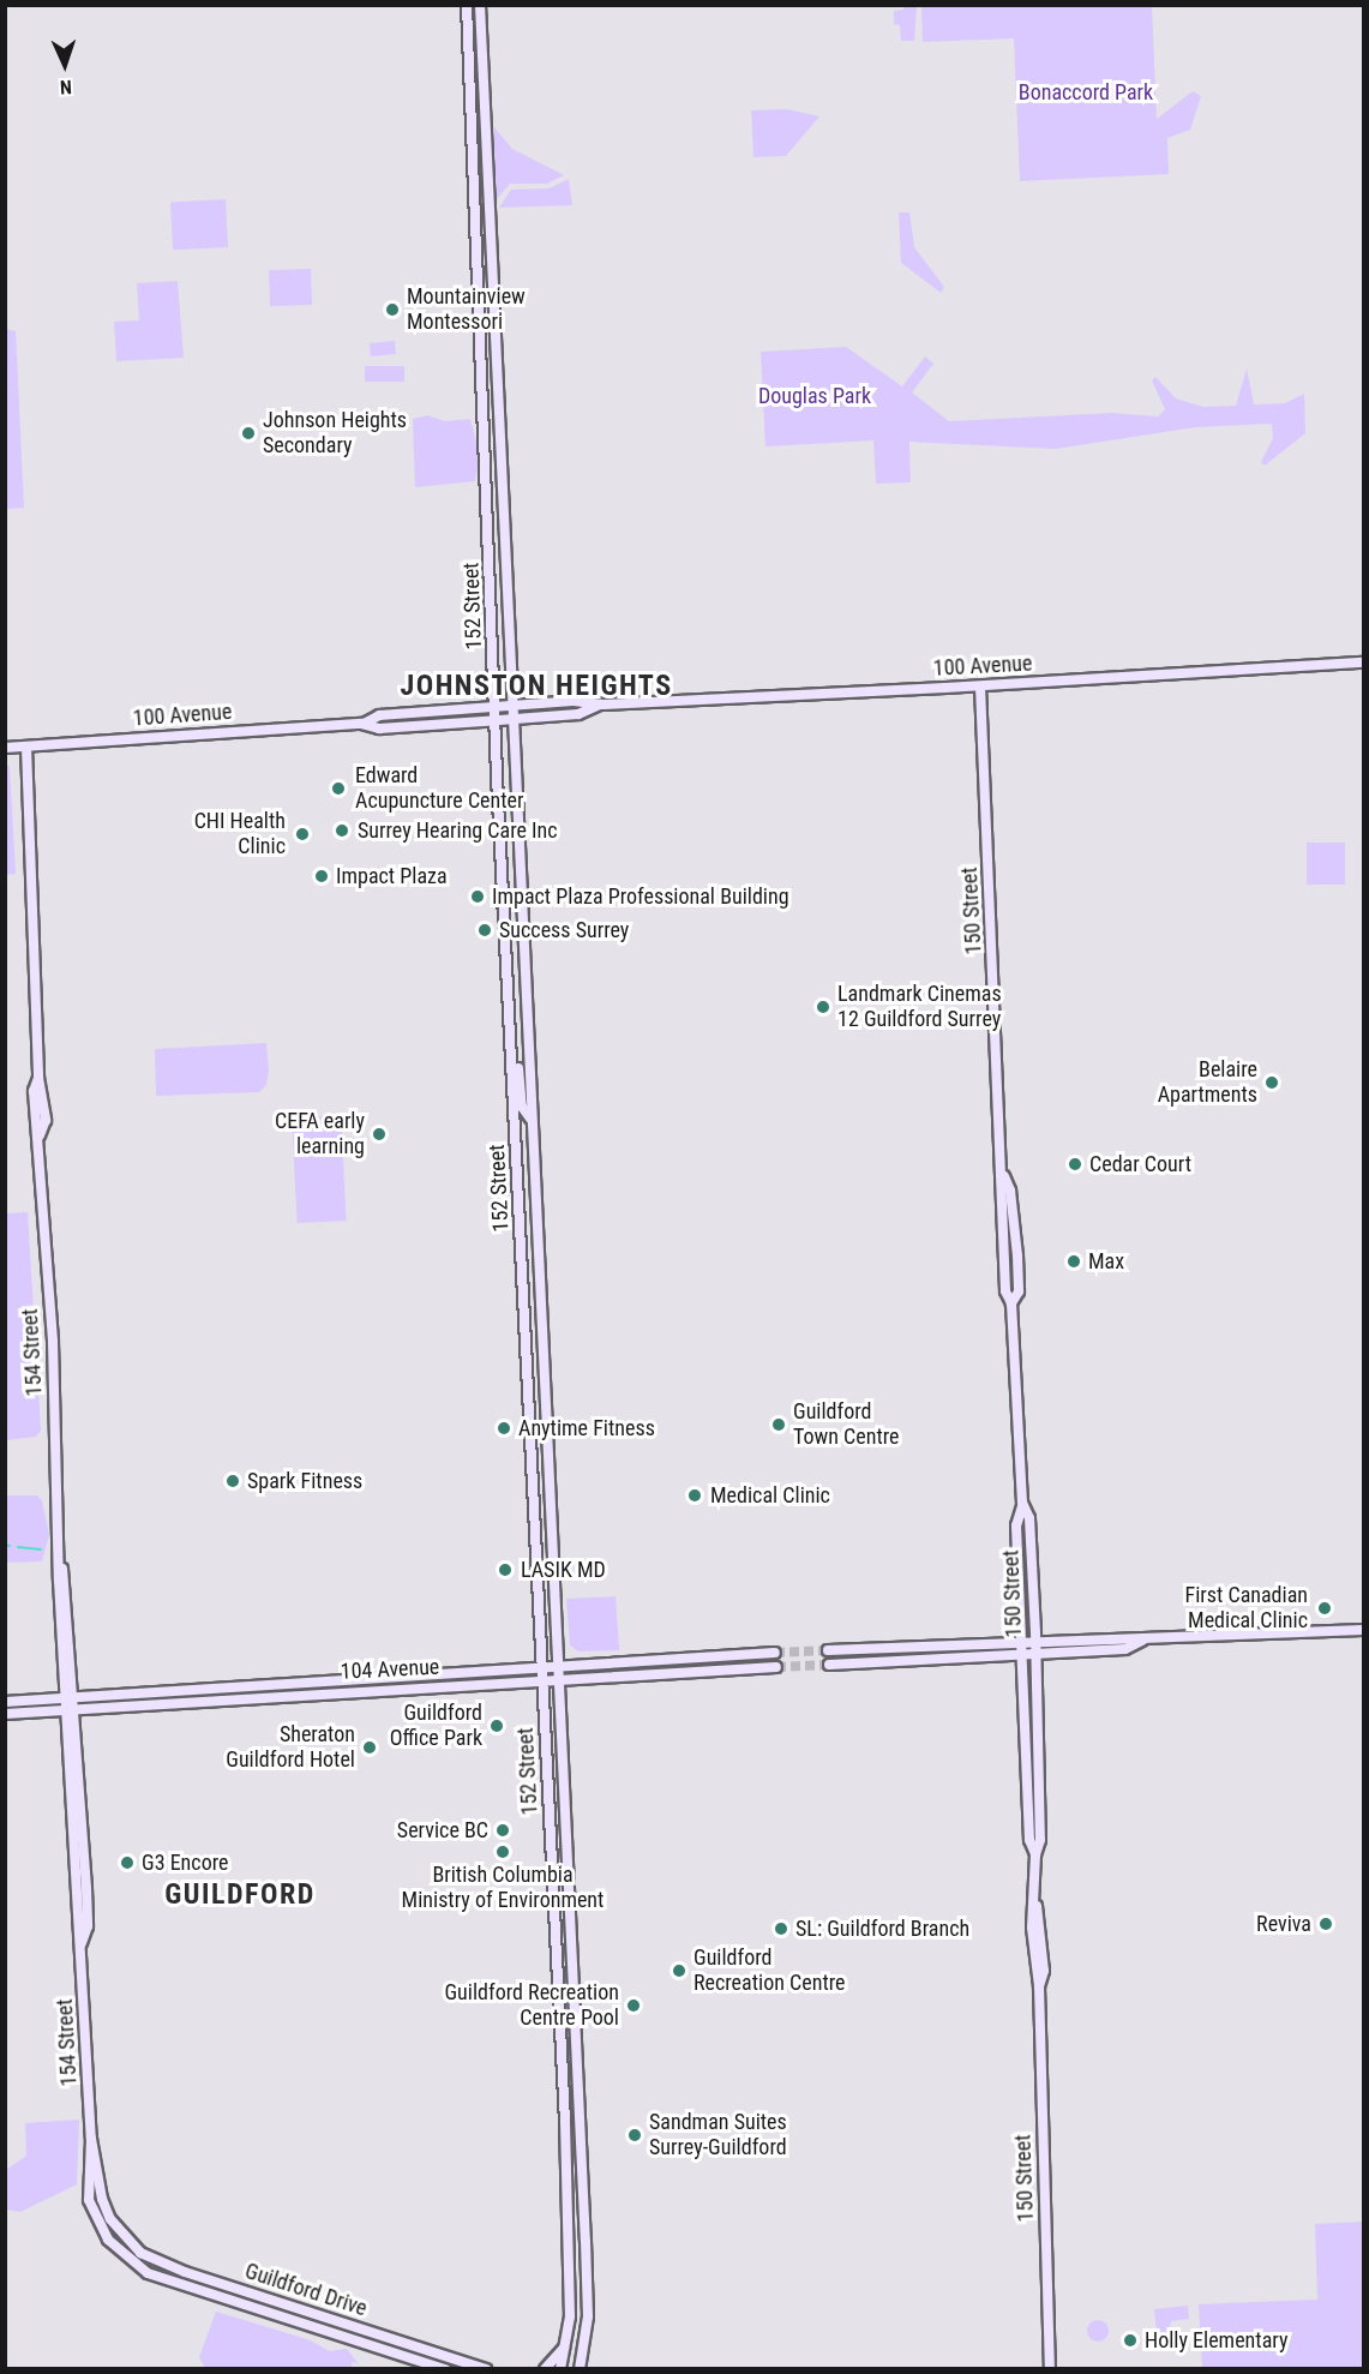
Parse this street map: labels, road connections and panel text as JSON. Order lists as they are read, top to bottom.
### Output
{
  "streets": {
    "main road": [
      "152 Street",
      "100 Avenue",
      "150 Street",
      "154 Street",
      "104 Avenue",
      "Guildford Drive"
    ]
  },
  "crossings": [
    ["152 Street", "100 Avenue"],
    ["152 Street", "104 Avenue"],
    ["100 Avenue", "150 Street"],
    ["100 Avenue", "154 Street"],
    ["154 Street", "104 Avenue"],
    ["154 Street", "Guildford Drive"]
  ],
  "districts": ["JOHNSTON HEIGHTS", "GUILDFORD"],
  "parks": ["Bonaccord Park", "Douglas Park"],
  "places": [
    "Mountainview Montessori",
    "Johnson Heights Secondary",
    "Edward Acupuncture Center",
    "Surrey Hearing Care Inc",
    "CHI Health Clinic",
    "Impact Plaza",
    "Impact Plaza Professional Building",
    "Success Surrey",
    "Landmark Cinemas 12 Guildford Surrey",
    "Belaire Apartments",
    "CEFA early learning",
    "Cedar Court",
    "Max",
    "Guildford Town Centre",
    "Anytime Fitness",
    "Spark Fitness",
    "Medical Clinic",
    "LASIK MD",
    "First Canadian Medical Clinic",
    "Guildford Office Park",
    "Sheraton Guildford Hotel",
    "Service BC",
    "British Columbia Ministry of Environment",
    "G3 Encore",
    "Reviva",
    "SL: Guildford Branch",
    "Guildford Recreation Centre",
    "Guildford Recreation Centre Pool",
    "Sandman Suites Surrey-Guildford",
    "Holly Elementary"
  ],
  "north": "bottom"
}
